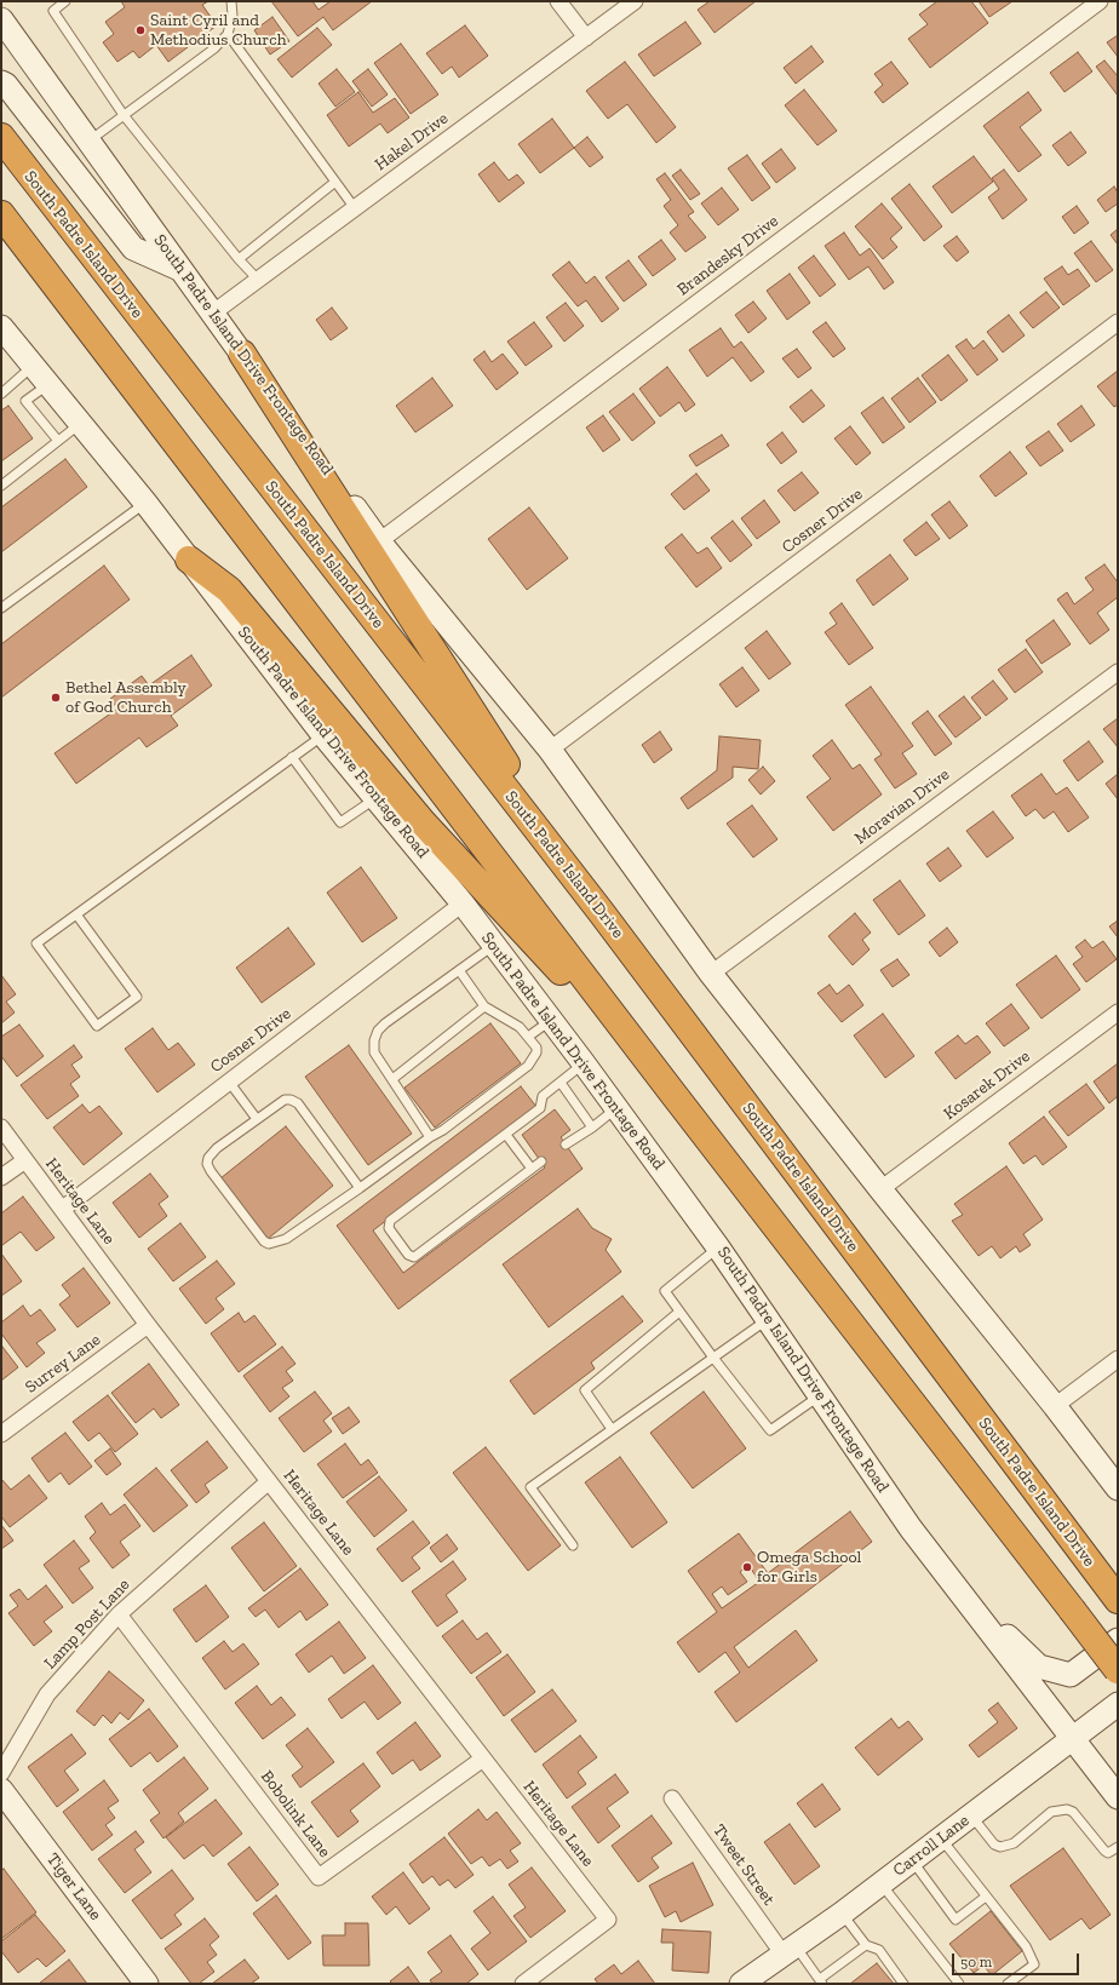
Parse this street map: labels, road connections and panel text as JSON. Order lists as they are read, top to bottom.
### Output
{
  "streets": {
    "highway": ["South Padre Island Drive"],
    "main road": ["South Padre Island Drive Frontage Road", "Carroll Lane", "Tiger Lane"],
    "street": [
      "Hakel Drive",
      "Brandesky Drive",
      "Cosner Drive",
      "Moravian Drive",
      "Kosarek Drive",
      "Heritage Lane",
      "Surrey Lane",
      "Lamp Post Lane",
      "Bobolink Lane",
      "Tweet Street"
    ]
  },
  "crossings": [
    ["Hakel Drive", "South Padre Island Drive Frontage Road"],
    ["Brandesky Drive", "South Padre Island Drive Frontage Road"],
    ["South Padre Island Drive Frontage Road", "Cosner Drive"],
    ["South Padre Island Drive Frontage Road", "Moravian Drive"],
    ["South Padre Island Drive Frontage Road", "Kosarek Drive"],
    ["South Padre Island Drive Frontage Road", "Carroll Lane"],
    ["Cosner Drive", "Heritage Lane"],
    ["Heritage Lane", "Surrey Lane"],
    ["Heritage Lane", "Lamp Post Lane"],
    ["Heritage Lane", "Bobolink Lane"],
    ["Lamp Post Lane", "Bobolink Lane"],
    ["Carroll Lane", "Tweet Street"]
  ],
  "places": ["Saint Cyril and Methodius Church", "Bethel Assembly of God Church", "Omega School for Girls"],
  "scale_bar": "50 m"
}
